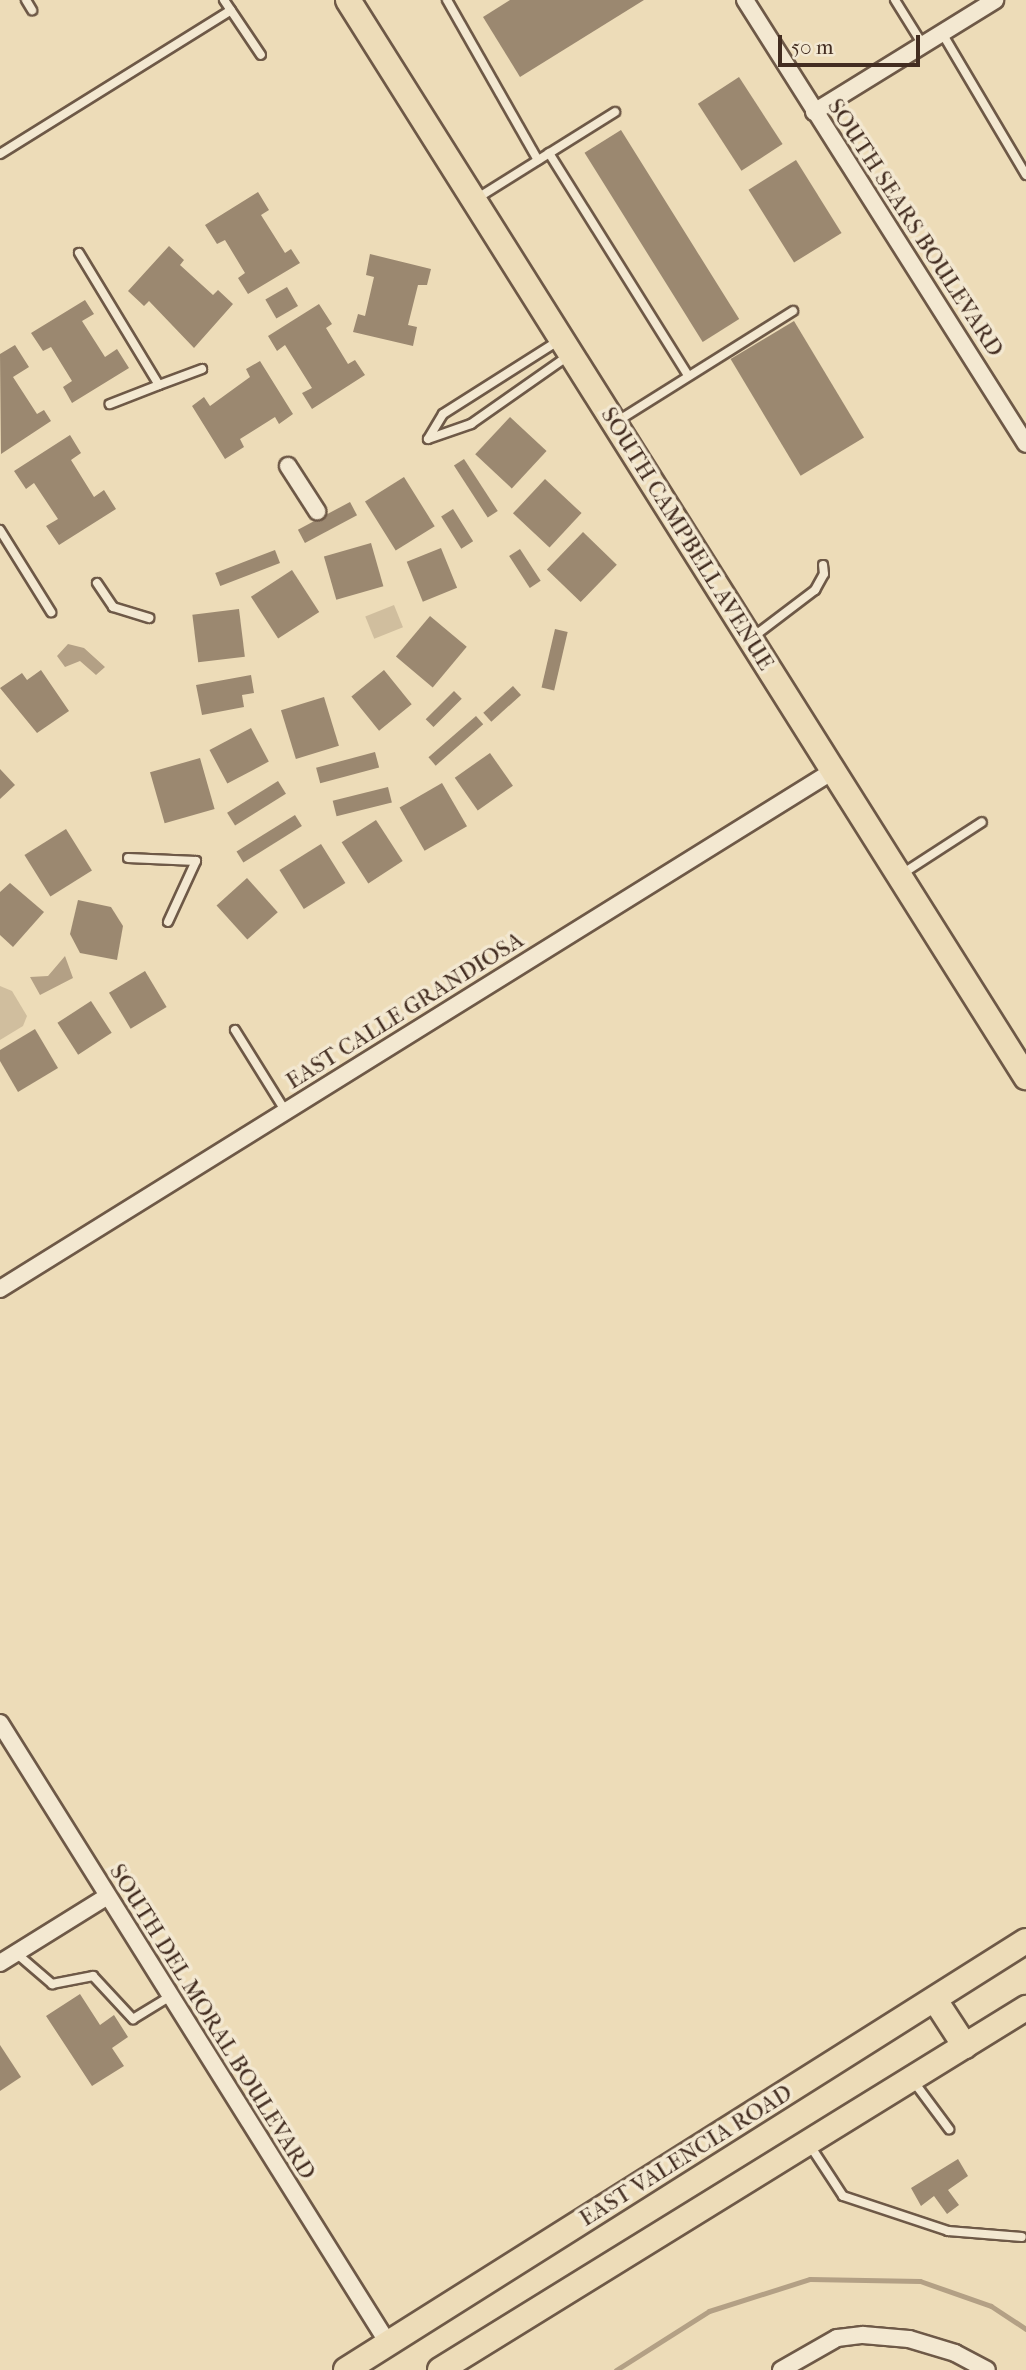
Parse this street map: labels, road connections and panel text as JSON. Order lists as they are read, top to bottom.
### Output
{
  "streets": {
    "main road": ["SOUTH CAMPBELL AVENUE", "EAST VALENCIA ROAD"],
    "street": ["SOUTH SEARS BOULEVARD", "EAST CALLE GRANDIOSA", "SOUTH DEL MORAL BOULEVARD"]
  },
  "crossings": [
    ["SOUTH CAMPBELL AVENUE", "EAST CALLE GRANDIOSA"],
    ["SOUTH DEL MORAL BOULEVARD", "EAST VALENCIA ROAD"]
  ],
  "scale_bar": "50 m"
}
